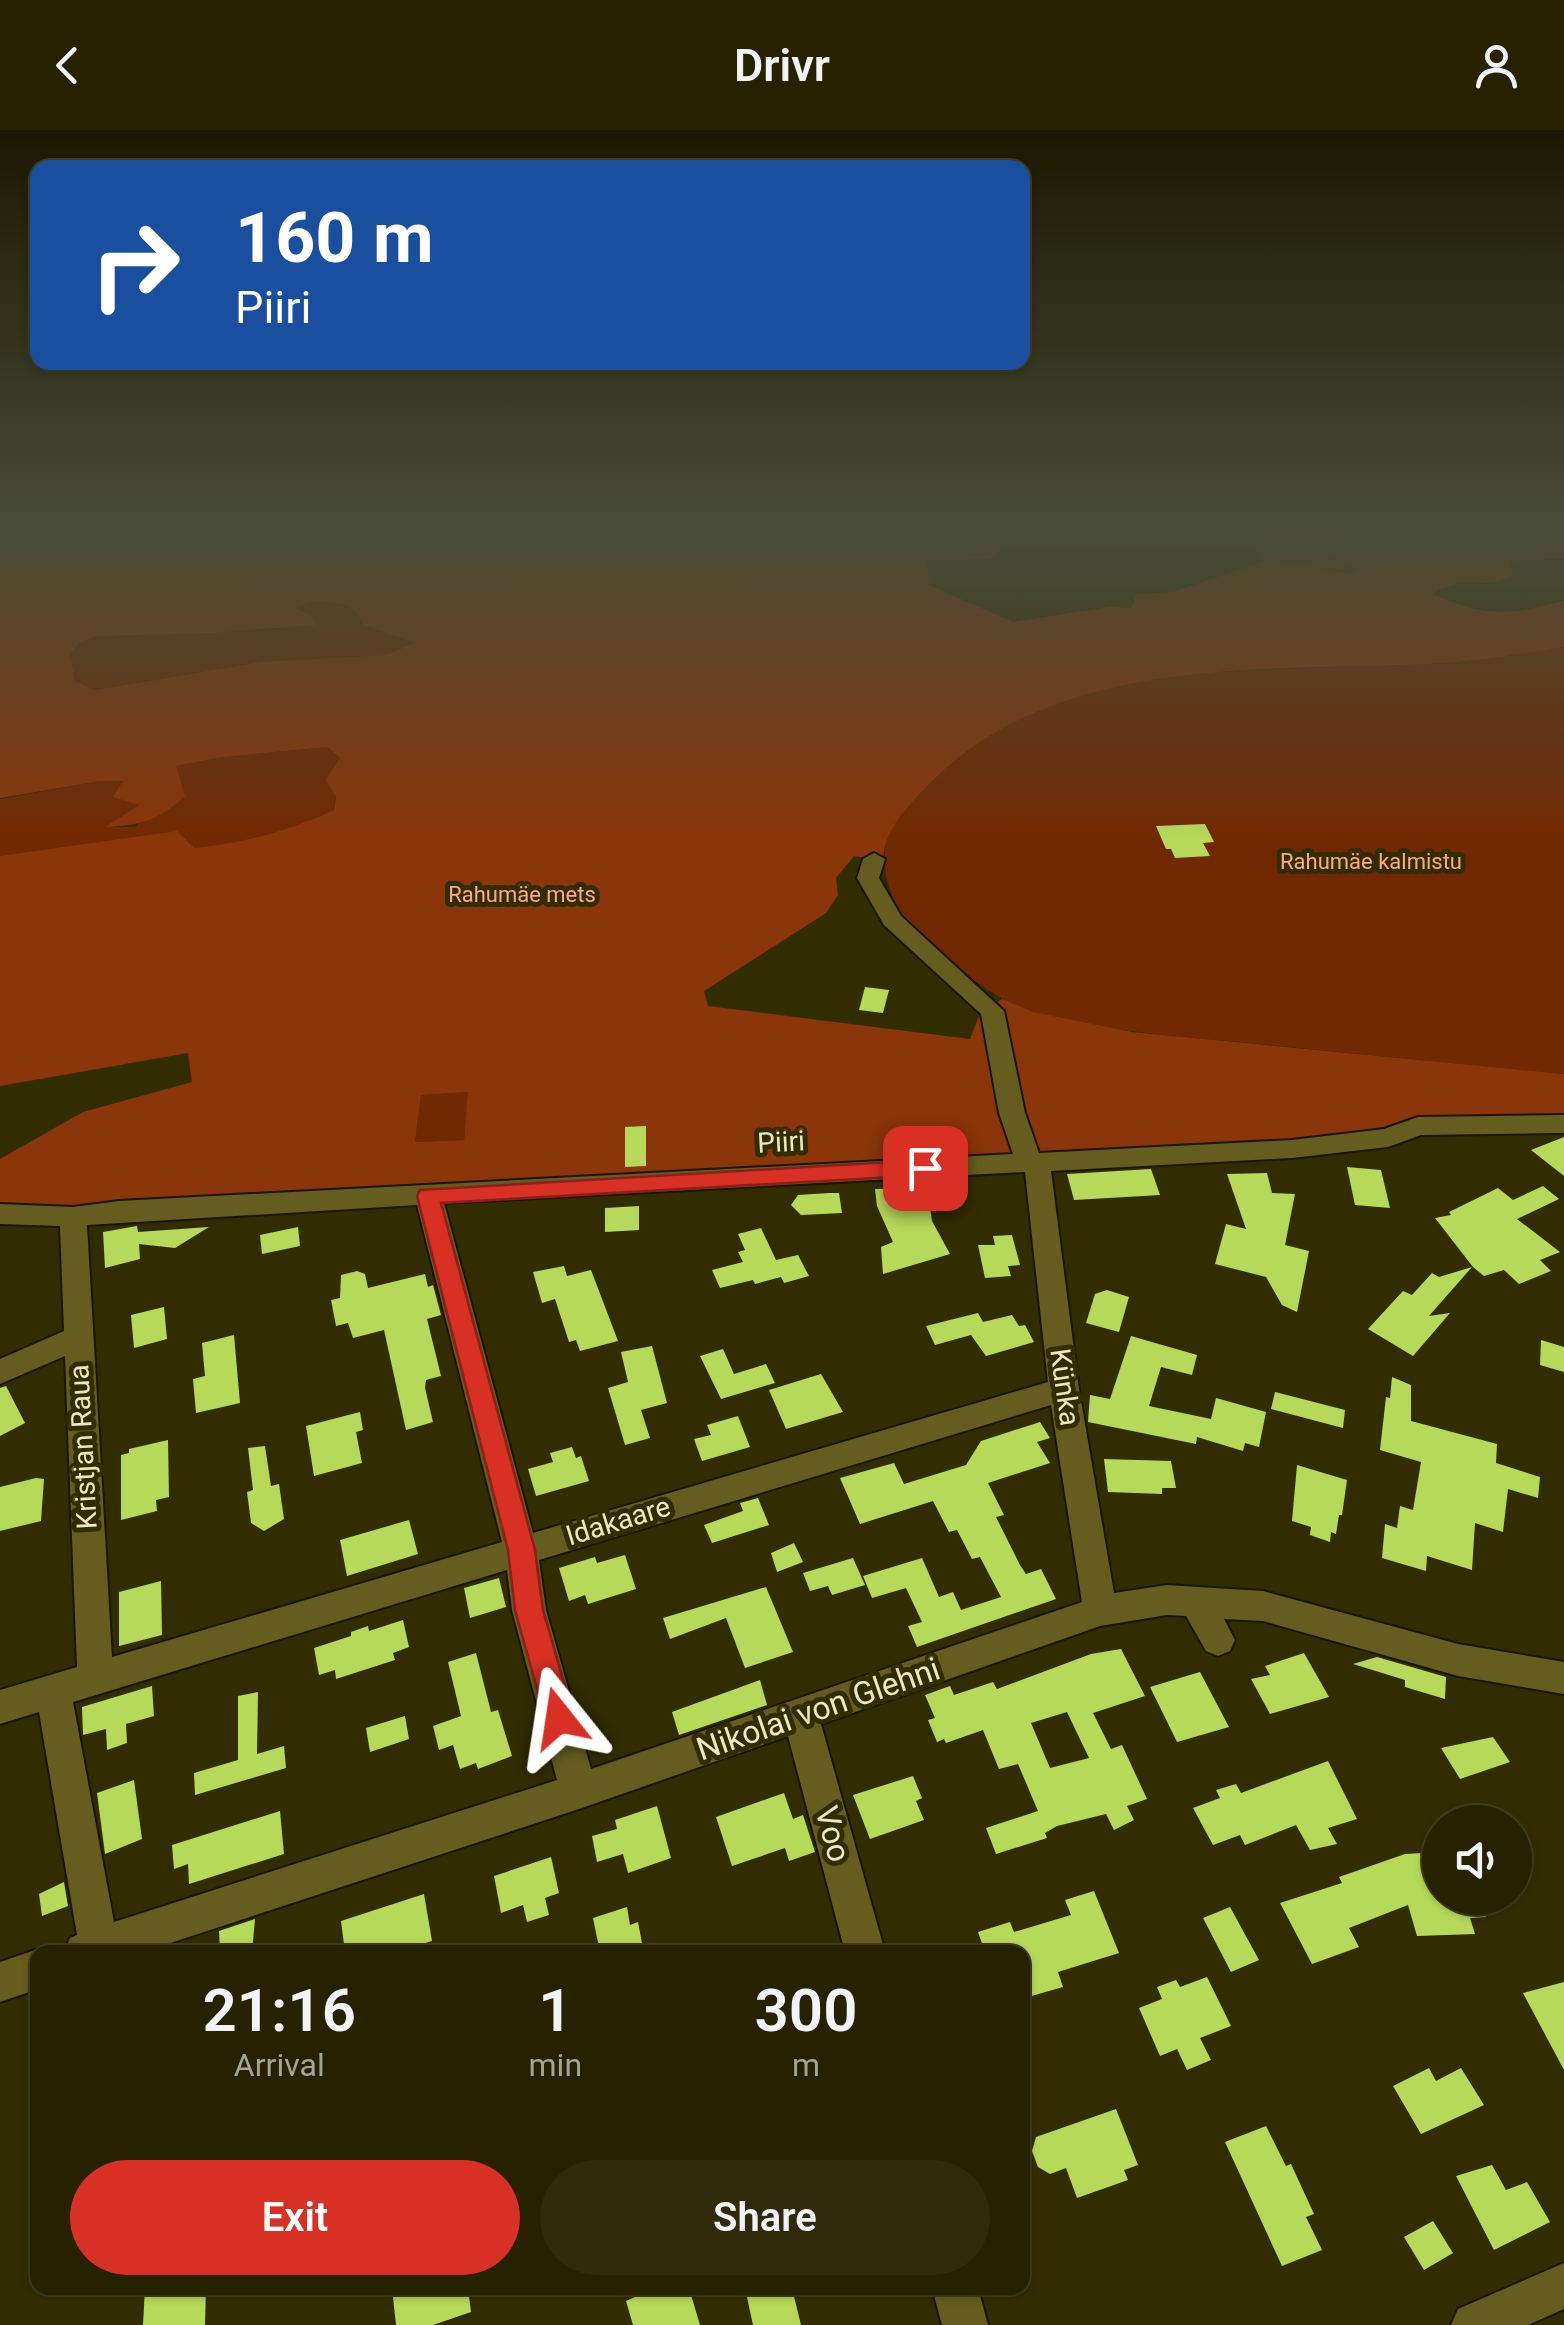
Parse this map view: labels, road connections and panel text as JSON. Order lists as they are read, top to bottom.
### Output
{
  "streets": {
    "street": [
      "Piiri",
      "Künka",
      "Kristjan Raua",
      "Idakaare",
      "Nikolai von Glehni",
      "Voo"
    ]
  },
  "crossings": [
    ["Piiri", "Künka"],
    ["Piiri", "Kristjan Raua"],
    ["Künka", "Idakaare"],
    ["Künka", "Nikolai von Glehni"],
    ["Kristjan Raua", "Idakaare"],
    ["Nikolai von Glehni", "Voo"]
  ],
  "parks": ["Rahumäe kalmistu", "Rahumäe mets"],
  "page": {
    "header": "Drivr",
    "turn": ["160 m", "Piiri"],
    "eta": [
      "21:16",
      "Arrival",
      "1",
      "min",
      "300",
      "m"
    ],
    "buttons": ["Exit", "Share"]
  }
}
